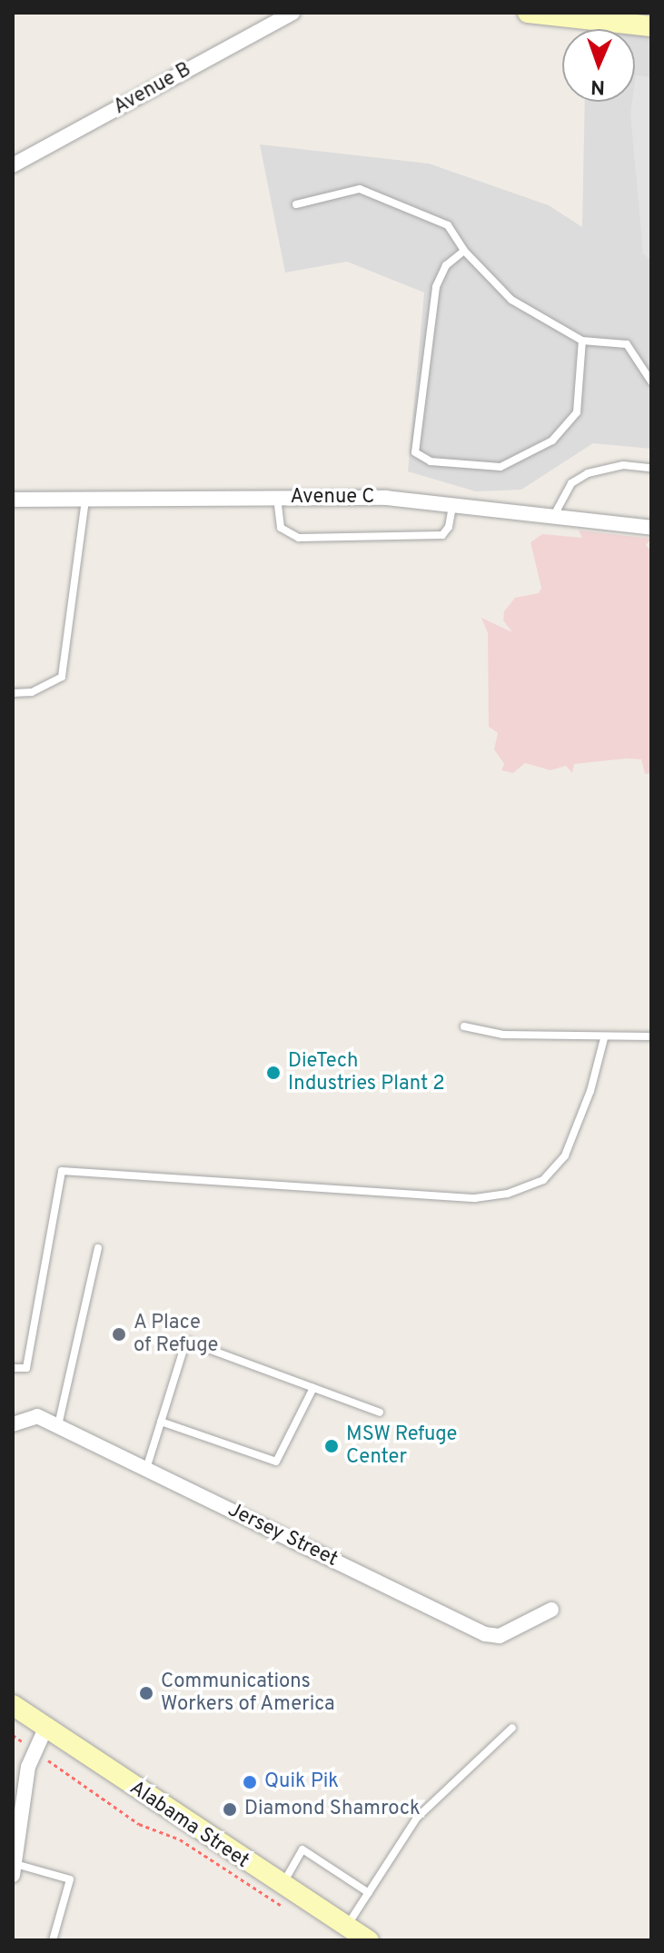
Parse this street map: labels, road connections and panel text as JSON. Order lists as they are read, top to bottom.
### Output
{
  "streets": {
    "main road": ["Alabama Street"],
    "street": ["Avenue B", "Avenue C", "Jersey Street"]
  },
  "places": [
    "DieTech Industries Plant 2",
    "A Place of Refuge",
    "MSW Refuge Center",
    "Communications Workers of America",
    "Quik Pik",
    "Diamond Shamrock"
  ],
  "north": "bottom"
}
